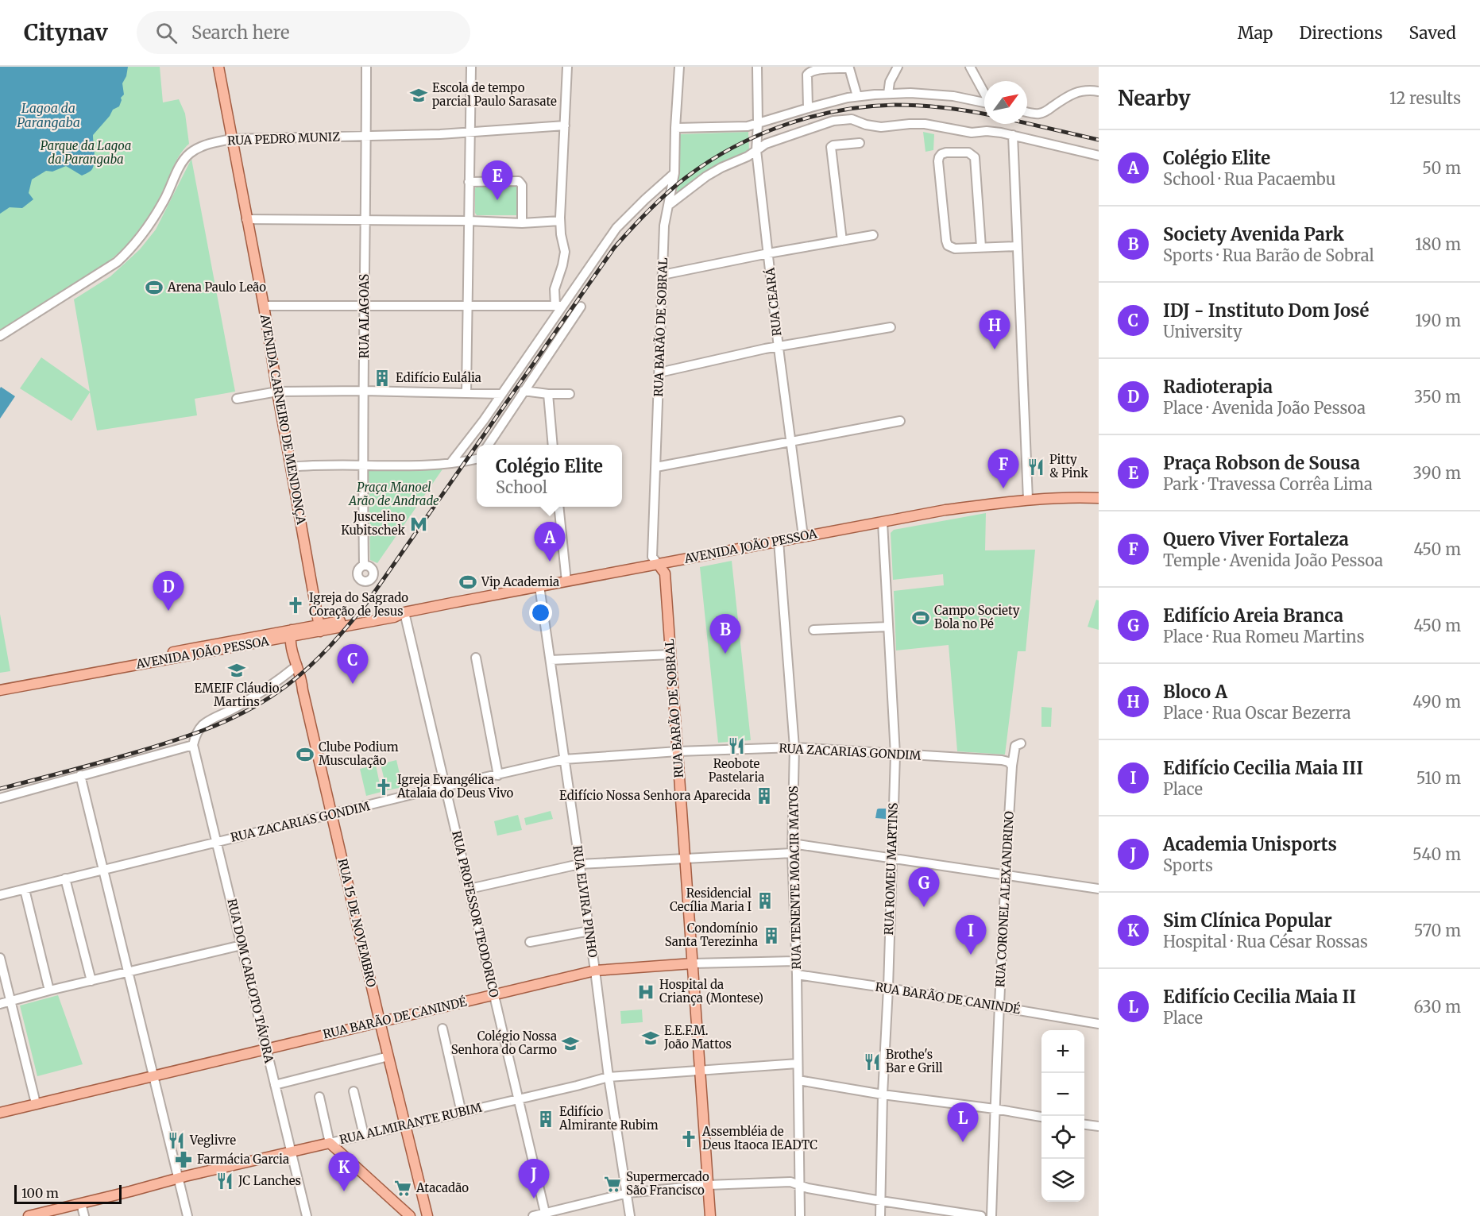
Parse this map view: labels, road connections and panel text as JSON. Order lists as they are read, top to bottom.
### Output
{
  "streets": {
    "main road": [
      "RUA BARÃO DE SOBRAL",
      "AVENIDA CARNEIRO DE MENDONÇA",
      "AVENIDA JOÃO PESSOA",
      "RUA 15 DE NOVEMBRO",
      "RUA BARÃO DE CANINDÉ",
      "RUA ALMIRANTE RUBIM"
    ],
    "street": [
      "RUA PEDRO MUNIZ",
      "RUA CEARÁ",
      "RUA ALAGOAS",
      "RUA ZACARIAS GONDIM",
      "RUA ROMEU MARTINS",
      "RUA TENENTE MOACIR MATOS",
      "RUA CORONEL ALEXANDRINO",
      "RUA ELVIRA PINHO",
      "RUA PROFESSOR TEODORICO",
      "RUA DOM CARLOTO TÁVORA"
    ]
  },
  "crossings": [
    ["RUA PEDRO MUNIZ", "RUA ALAGOAS"],
    ["RUA PEDRO MUNIZ", "AVENIDA CARNEIRO DE MENDONÇA"],
    ["RUA CEARÁ", "AVENIDA JOÃO PESSOA"],
    ["RUA BARÃO DE SOBRAL", "AVENIDA JOÃO PESSOA"],
    ["RUA BARÃO DE SOBRAL", "RUA ZACARIAS GONDIM"],
    ["RUA BARÃO DE SOBRAL", "RUA BARÃO DE CANINDÉ"],
    ["RUA BARÃO DE SOBRAL", "RUA ALMIRANTE RUBIM"],
    ["AVENIDA CARNEIRO DE MENDONÇA", "AVENIDA JOÃO PESSOA"],
    ["AVENIDA JOÃO PESSOA", "RUA ROMEU MARTINS"],
    ["AVENIDA JOÃO PESSOA", "RUA TENENTE MOACIR MATOS"],
    ["AVENIDA JOÃO PESSOA", "RUA ELVIRA PINHO"],
    ["AVENIDA JOÃO PESSOA", "RUA PROFESSOR TEODORICO"],
    ["AVENIDA JOÃO PESSOA", "RUA 15 DE NOVEMBRO"],
    ["RUA ZACARIAS GONDIM", "RUA ROMEU MARTINS"],
    ["RUA ZACARIAS GONDIM", "RUA TENENTE MOACIR MATOS"],
    ["RUA ZACARIAS GONDIM", "RUA CORONEL ALEXANDRINO"],
    ["RUA ZACARIAS GONDIM", "RUA ELVIRA PINHO"],
    ["RUA ZACARIAS GONDIM", "RUA PROFESSOR TEODORICO"],
    ["RUA ZACARIAS GONDIM", "RUA 15 DE NOVEMBRO"],
    ["RUA ZACARIAS GONDIM", "RUA DOM CARLOTO TÁVORA"],
    ["RUA ROMEU MARTINS", "RUA BARÃO DE CANINDÉ"],
    ["RUA TENENTE MOACIR MATOS", "RUA BARÃO DE CANINDÉ"],
    ["RUA TENENTE MOACIR MATOS", "RUA ALMIRANTE RUBIM"],
    ["RUA CORONEL ALEXANDRINO", "RUA BARÃO DE CANINDÉ"],
    ["RUA ELVIRA PINHO", "RUA BARÃO DE CANINDÉ"],
    ["RUA ELVIRA PINHO", "RUA ALMIRANTE RUBIM"],
    ["RUA PROFESSOR TEODORICO", "RUA BARÃO DE CANINDÉ"],
    ["RUA PROFESSOR TEODORICO", "RUA ALMIRANTE RUBIM"],
    ["RUA 15 DE NOVEMBRO", "RUA BARÃO DE CANINDÉ"],
    ["RUA 15 DE NOVEMBRO", "RUA ALMIRANTE RUBIM"],
    ["RUA DOM CARLOTO TÁVORA", "RUA BARÃO DE CANINDÉ"],
    ["RUA DOM CARLOTO TÁVORA", "RUA ALMIRANTE RUBIM"]
  ],
  "water": ["Lagoa da Parangaba"],
  "parks": ["Parque da Lagoa da Parangaba", "Praça Manoel Arão de Andrade"],
  "places": {
    "school or university": [
      "Escola de tempo parcial Paulo Sarasate",
      "EMEIF Cláudio Martins",
      "E.E.F.M. João Mattos",
      "Colégio Nossa Senhora do Carmo"
    ],
    "sports": [
      "Arena Paulo Leão",
      "Vip Academia",
      "Campo Society Bola no Pé",
      "Clube Podium Musculação"
    ],
    "building": [
      "Edifício Eulália",
      "Edifício Nossa Senhora Aparecida",
      "Residencial Cecília Maria I",
      "Condomínio Santa Terezinha",
      "Edifício Almirante Rubim"
    ],
    "restaurant": [
      "Pitty & Pink",
      "Reobote Pastelaria",
      "Brothe's Bar e Grill",
      "Veglivre",
      "JC Lanches"
    ],
    "metro station": ["Juscelino Kubitschek"],
    "church": ["Igreja do Sagrado Coração de Jesus", "Igreja Evangélica Atalaia do Deus Vivo", "Assembléia de Deus Itaoca IEADTC"],
    "hospital": ["Hospital da Criança (Montese)"],
    "pharmacy": ["Farmácia Garcia"],
    "supermarket": ["Supermercado São Francisco", "Atacadão"]
  },
  "scale_bar": "100 m",
  "north": "top right",
  "page": {
    "header": "Citynav",
    "search": "Search here",
    "nav": ["Map", "Directions", "Saved"],
    "heading": ["Nearby", "12 results"],
    "list": [
      {
        "mark": "A",
        "name": "Colégio Elite",
        "note": "School · Rua Pacaembu",
        "value": "50 m"
      },
      {
        "mark": "B",
        "name": "Society Avenida Park",
        "note": "Sports · Rua Barão de Sobral",
        "value": "180 m"
      },
      {
        "mark": "C",
        "name": "IDJ - Instituto Dom José",
        "note": "University",
        "value": "190 m"
      },
      {
        "mark": "D",
        "name": "Radioterapia",
        "note": "Place · Avenida João Pessoa",
        "value": "350 m"
      },
      {
        "mark": "E",
        "name": "Praça Robson de Sousa",
        "note": "Park · Travessa Corrêa Lima",
        "value": "390 m"
      },
      {
        "mark": "F",
        "name": "Quero Viver Fortaleza",
        "note": "Temple · Avenida João Pessoa",
        "value": "450 m"
      },
      {
        "mark": "G",
        "name": "Edifício Areia Branca",
        "note": "Place · Rua Romeu Martins",
        "value": "450 m"
      },
      {
        "mark": "H",
        "name": "Bloco A",
        "note": "Place · Rua Oscar Bezerra",
        "value": "490 m"
      },
      {
        "mark": "I",
        "name": "Edifício Cecilia Maia III",
        "note": "Place",
        "value": "510 m"
      },
      {
        "mark": "J",
        "name": "Academia Unisports",
        "note": "Sports",
        "value": "540 m"
      },
      {
        "mark": "K",
        "name": "Sim Clínica Popular",
        "note": "Hospital · Rua César Rossas",
        "value": "570 m"
      },
      {
        "mark": "L",
        "name": "Edifício Cecilia Maia II",
        "note": "Place",
        "value": "630 m"
      }
    ],
    "pins": [
      "E",
      "H",
      "F",
      "A",
      "D",
      "B",
      "C",
      "G",
      "I",
      "L",
      "K",
      "J"
    ],
    "popup": ["Colégio Elite", "School"],
    "map_buttons": ["+", "−"],
    "scale": "100 m"
  }
}
